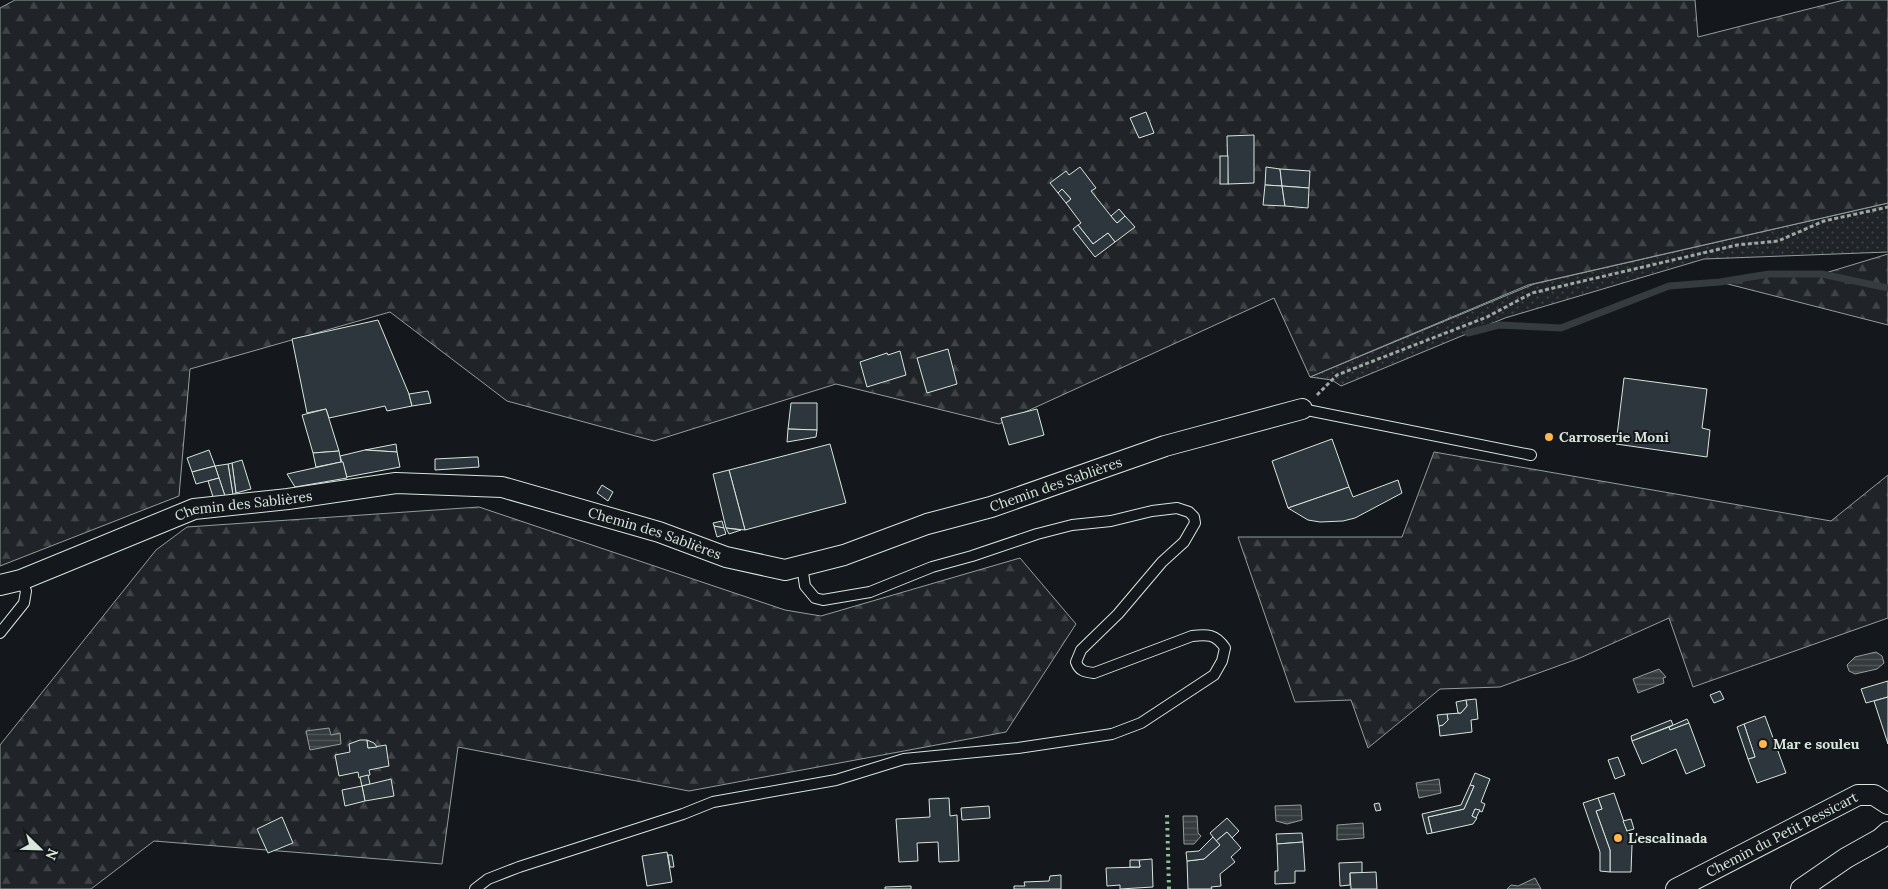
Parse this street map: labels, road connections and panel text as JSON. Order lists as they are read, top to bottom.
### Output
{
  "streets": {
    "street": ["Chemin des Sablières", "Chemin du Petit Pessicart"]
  },
  "places": ["Carroserie Moni", "Mar e souleu", "L'escalinada"],
  "north": "bottom right"
}
